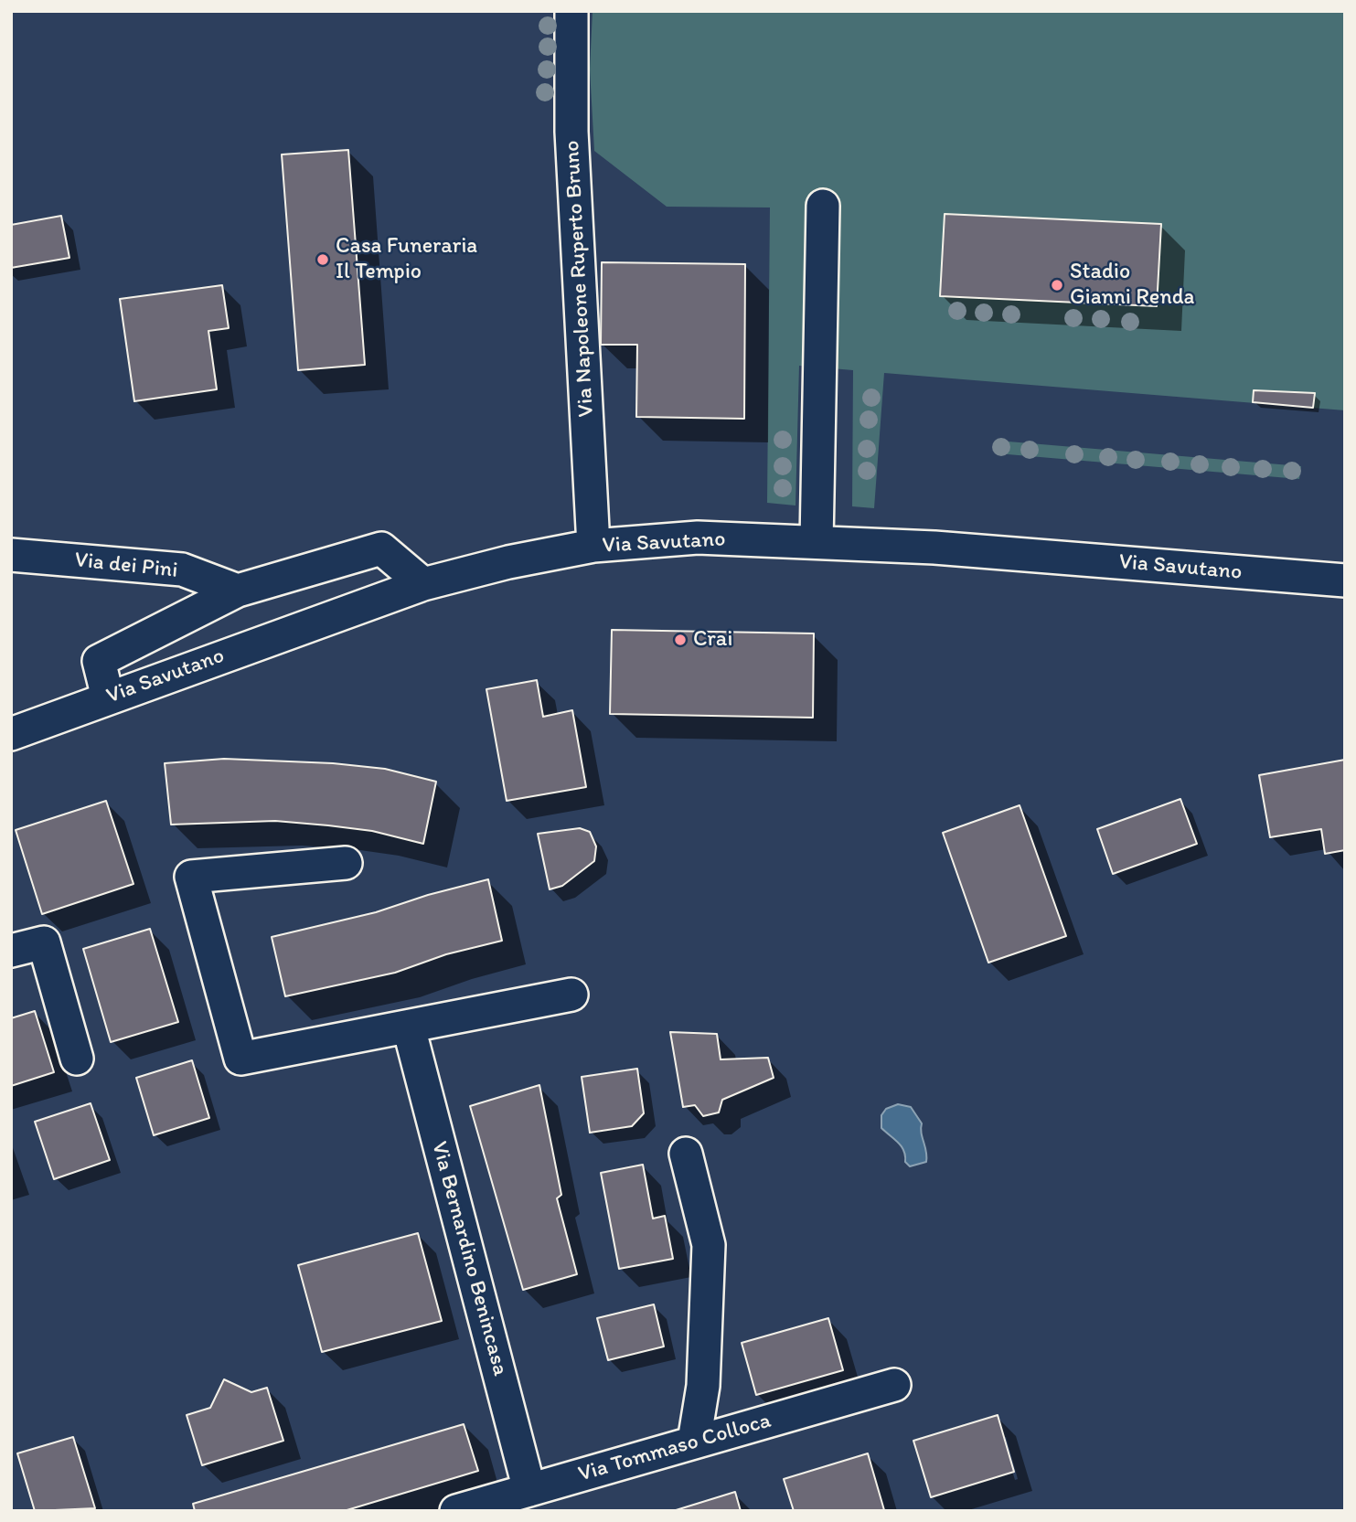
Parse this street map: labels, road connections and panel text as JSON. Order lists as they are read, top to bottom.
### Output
{
  "streets": {
    "street": [
      "Via Napoleone Ruperto Bruno",
      "Via Savutano",
      "Via dei Pini",
      "Via Bernardino Benincasa",
      "Via Tommaso Colloca"
    ]
  },
  "crossings": [
    ["Via Napoleone Ruperto Bruno", "Via Savutano"],
    ["Via Bernardino Benincasa", "Via Tommaso Colloca"]
  ],
  "places": ["Casa Funeraria Il Tempio", "Stadio Gianni Renda", "Crai"]
}
